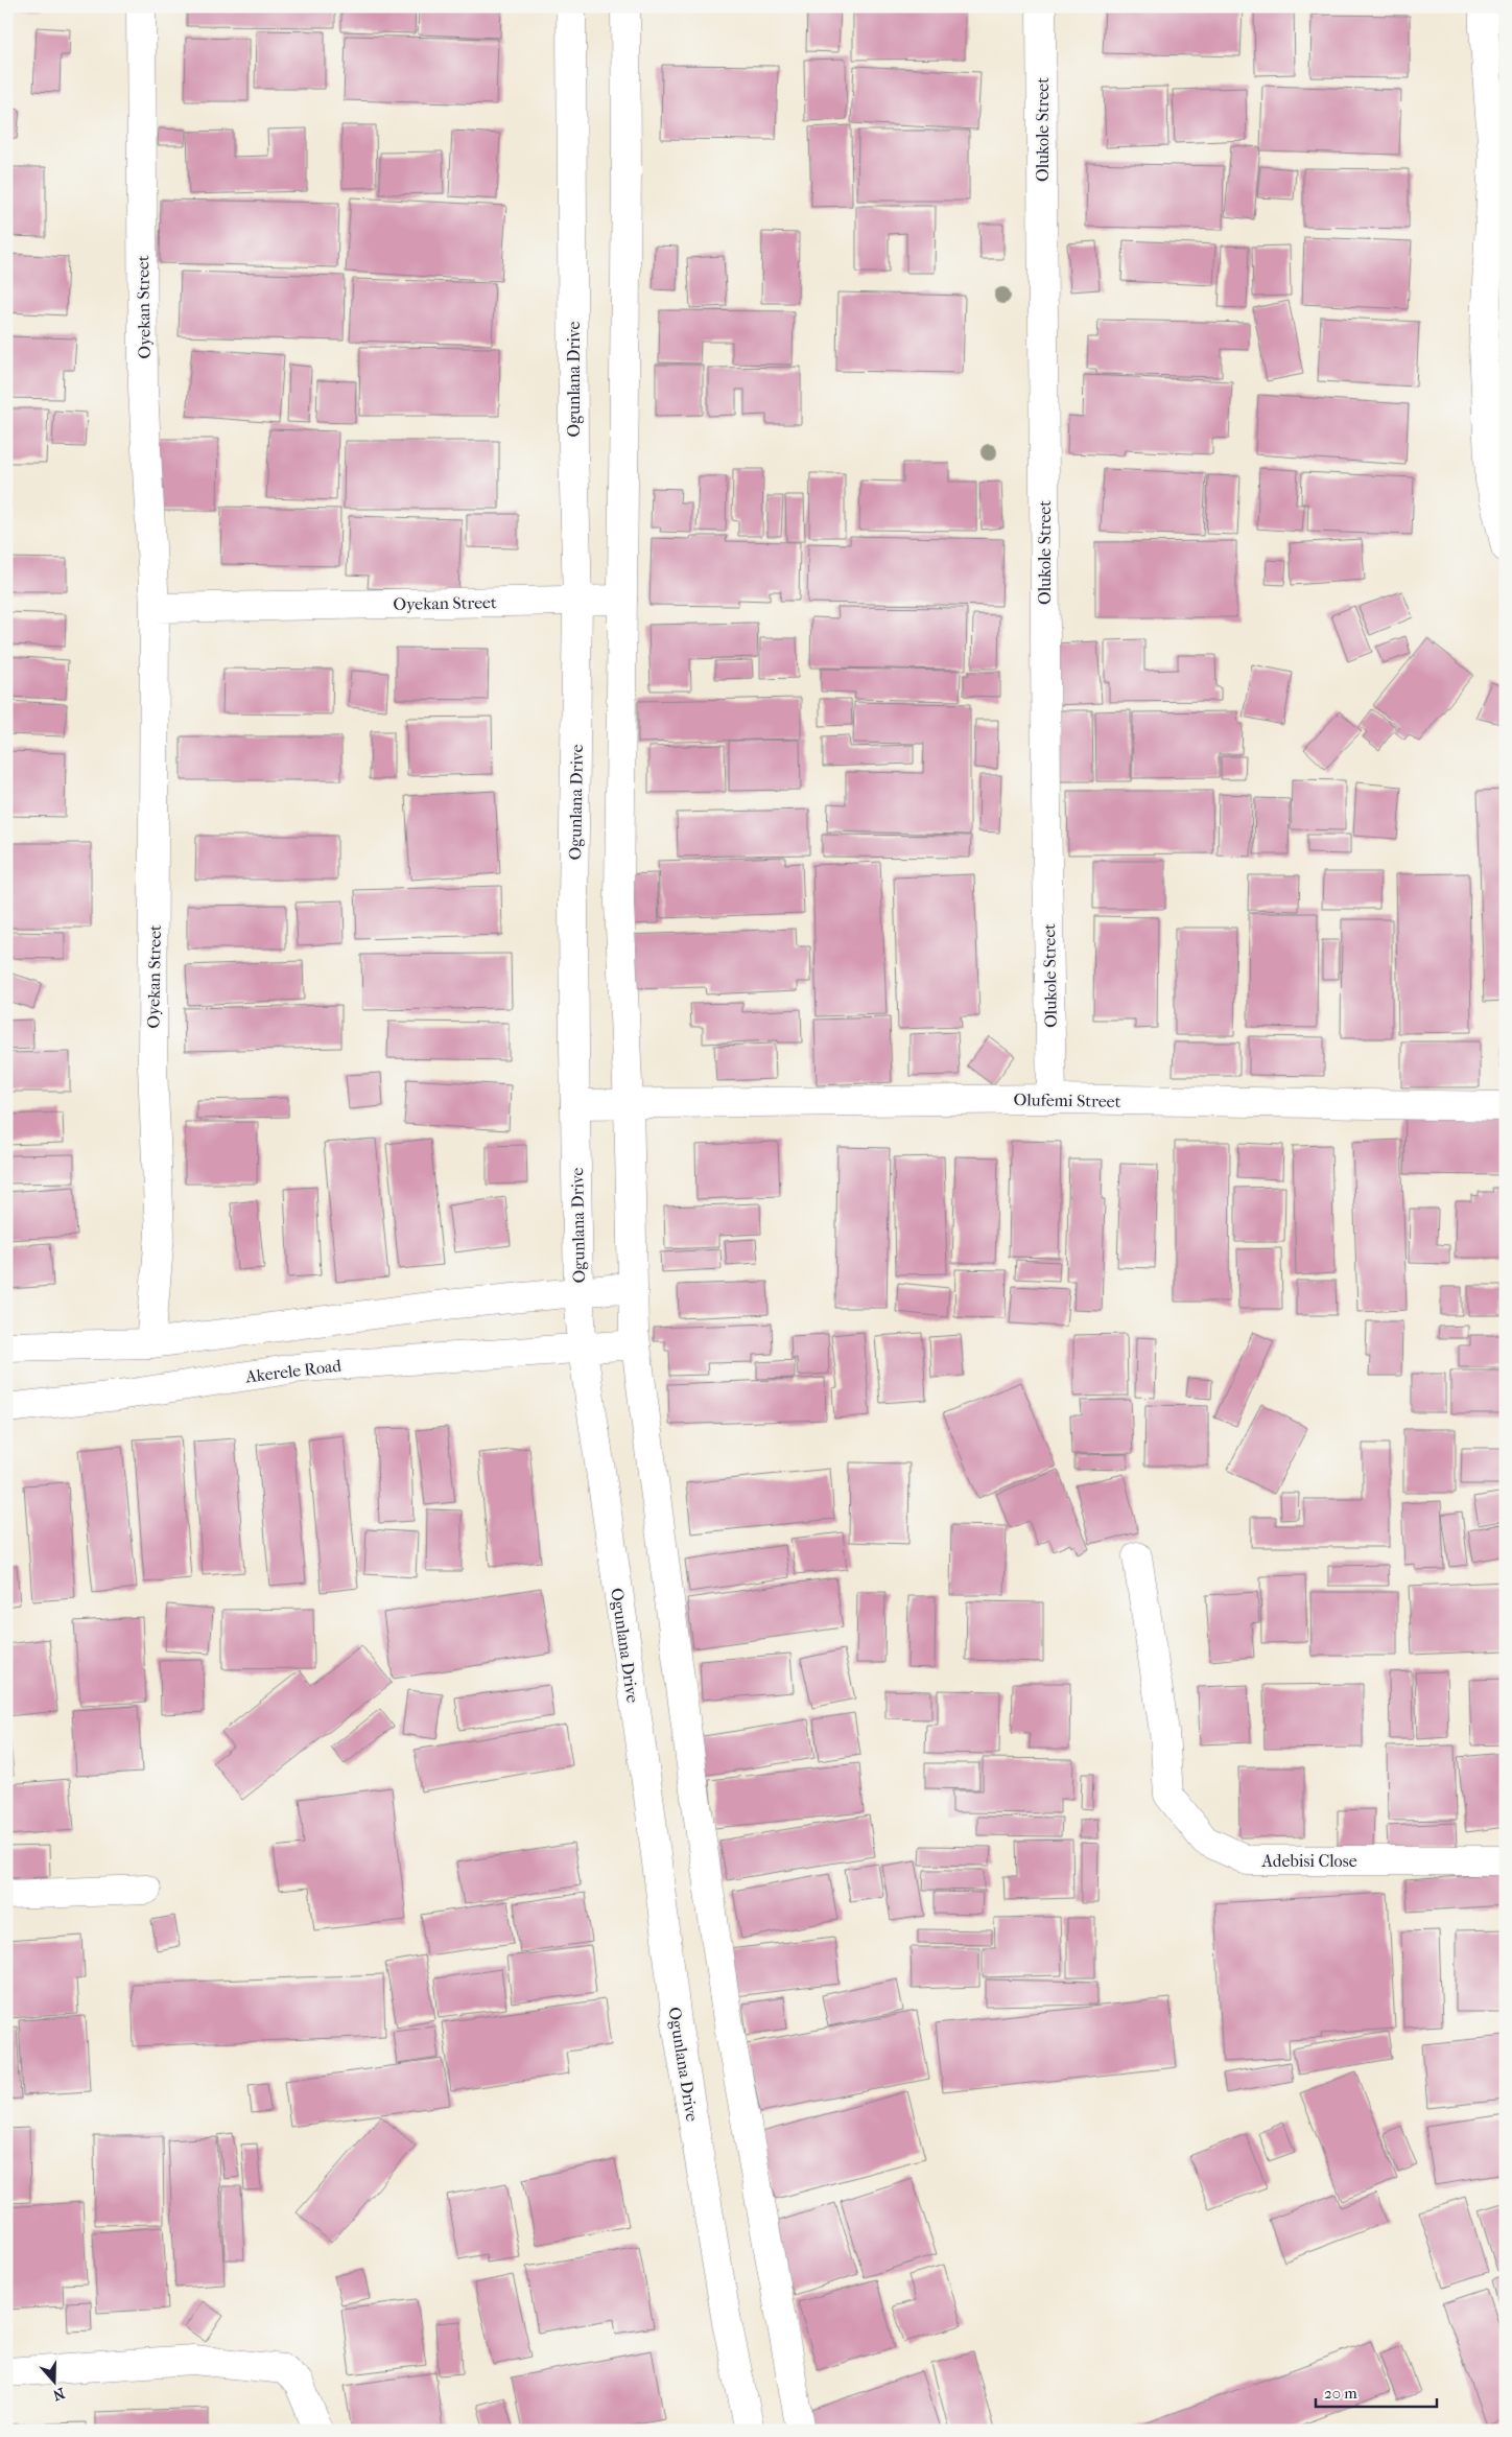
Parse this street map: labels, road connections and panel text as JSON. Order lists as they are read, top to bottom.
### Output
{
  "streets": {
    "street": [
      "Olukole Street",
      "Oyekan Street",
      "Ogunlana Drive",
      "Olufemi Street",
      "Akerele Road",
      "Adebisi Close"
    ]
  },
  "crossings": [
    ["Olukole Street", "Olufemi Street"],
    ["Oyekan Street", "Ogunlana Drive"],
    ["Ogunlana Drive", "Olufemi Street"],
    ["Ogunlana Drive", "Akerele Road"]
  ],
  "scale_bar": "20 m",
  "north": "bottom"
}
